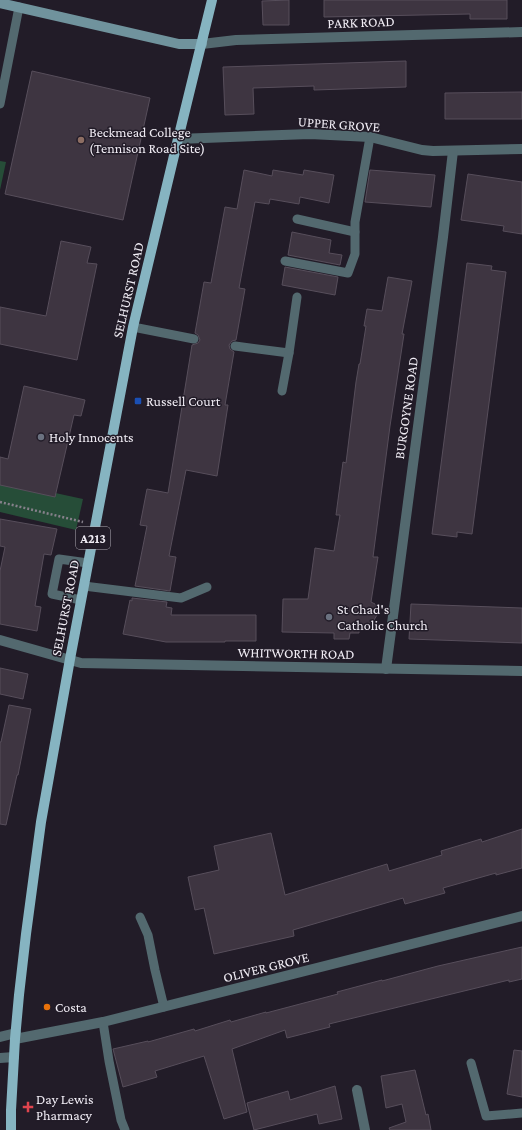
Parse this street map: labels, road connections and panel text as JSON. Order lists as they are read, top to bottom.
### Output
{
  "streets": {
    "main road": ["SELHURST ROAD", "A213"],
    "street": [
      "PARK ROAD",
      "UPPER GROVE",
      "BURGOYNE ROAD",
      "WHITWORTH ROAD",
      "OLIVER GROVE"
    ]
  },
  "crossings": [
    ["PARK ROAD", "SELHURST ROAD"],
    ["UPPER GROVE", "SELHURST ROAD"],
    ["UPPER GROVE", "BURGOYNE ROAD"],
    ["SELHURST ROAD", "A213"],
    ["SELHURST ROAD", "WHITWORTH ROAD"],
    ["SELHURST ROAD", "OLIVER GROVE"],
    ["BURGOYNE ROAD", "WHITWORTH ROAD"],
    ["A213", "OLIVER GROVE"]
  ],
  "places": {
    "other": [
      "Beckmead College (Tennison Road Site)",
      "Holy Innocents",
      "St Chad's Catholic Church",
      "Costa"
    ],
    "transit": ["Russell Court"],
    "health": ["Day Lewis Pharmacy"]
  }
}
